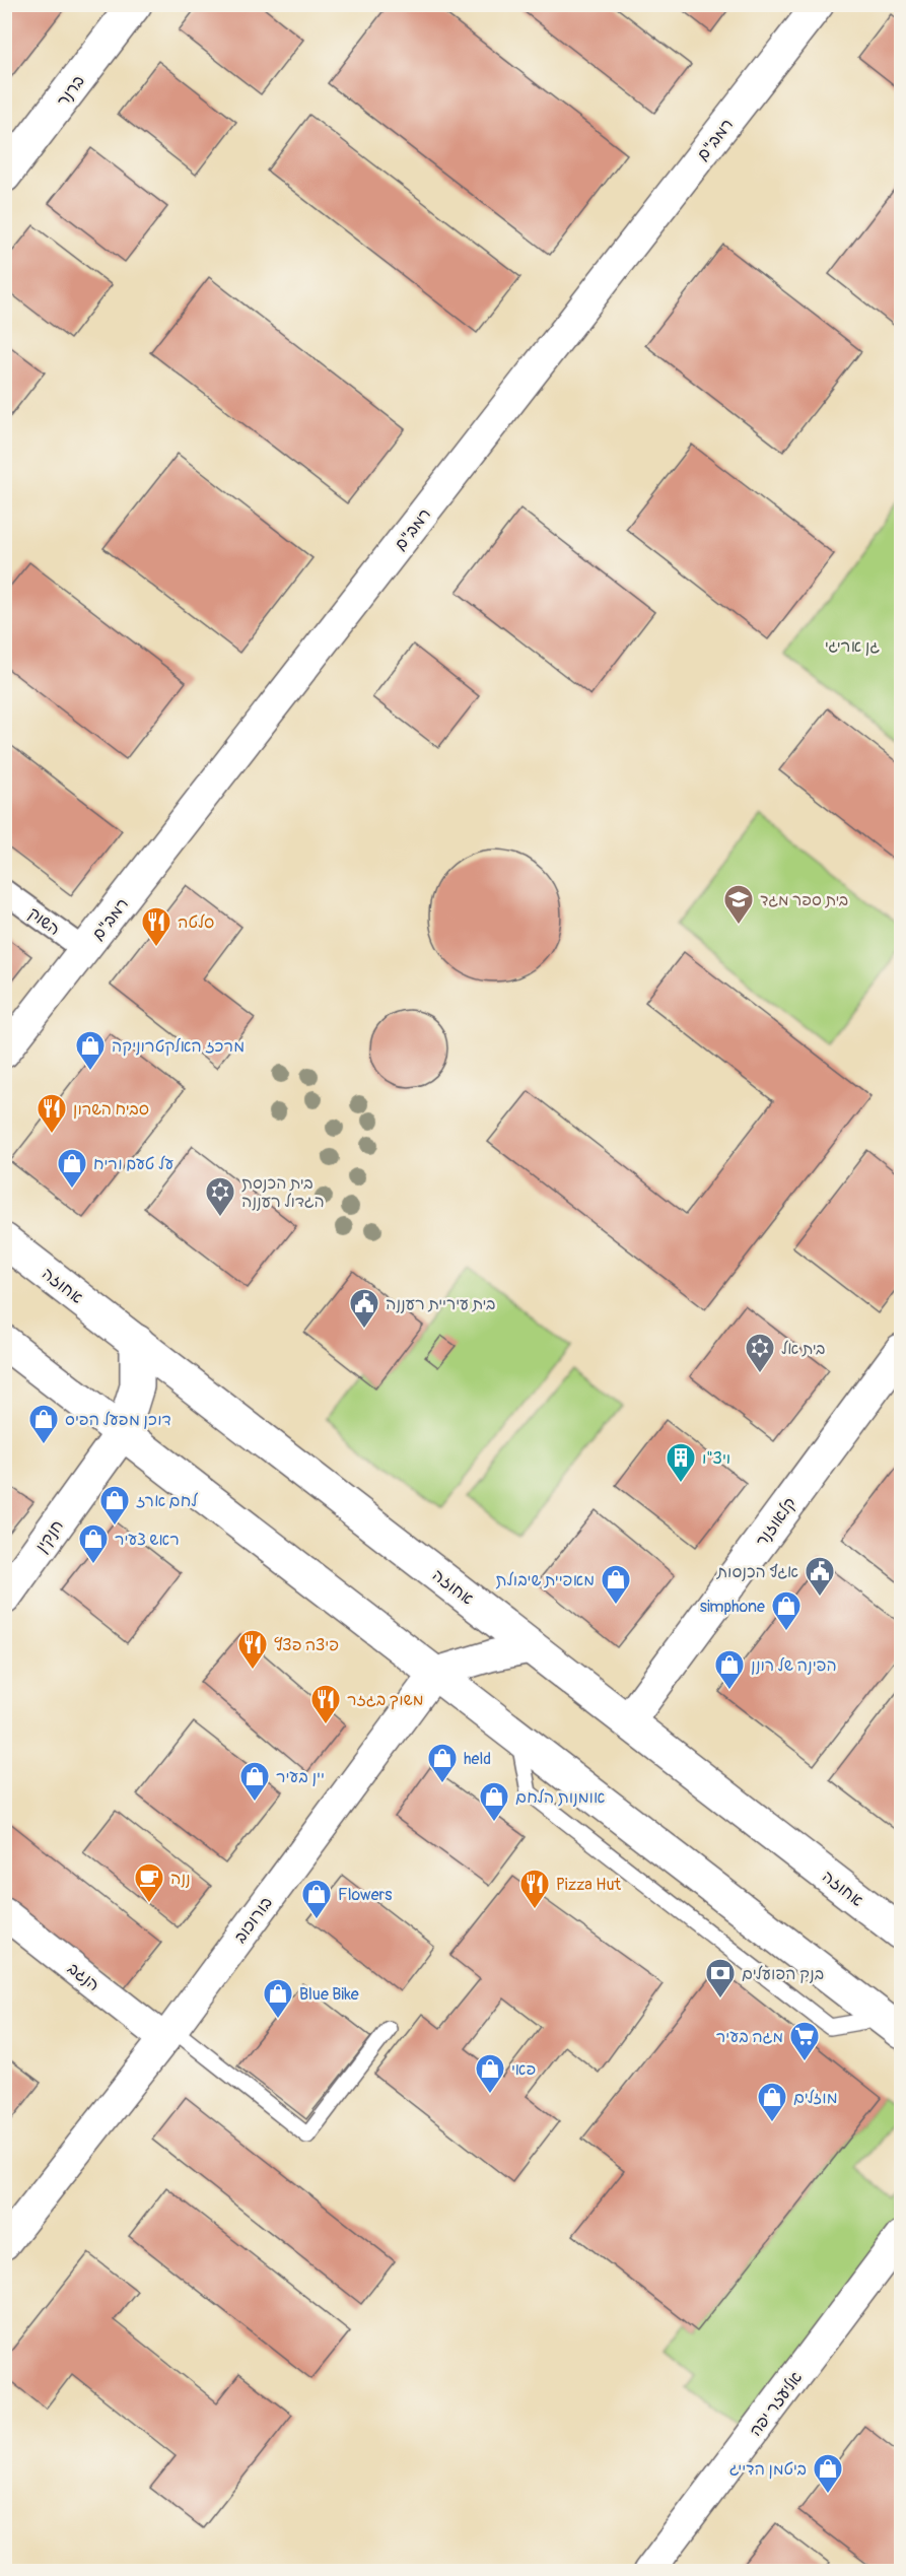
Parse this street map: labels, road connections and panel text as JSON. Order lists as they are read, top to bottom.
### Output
{
  "streets": {
    "main road": [
      "ברנר",
      "אחוזה",
      "קלאוזנר",
      "חנקין"
    ],
    "street": [
      "רמב\"ם",
      "השוק",
      "בורוכוב",
      "הנגב",
      "אליעזר יפה"
    ]
  },
  "crossings": [
    ["רמב\"ם", "השוק"],
    ["אחוזה", "קלאוזנר"],
    ["אחוזה", "חנקין"],
    ["בורוכוב", "הנגב"]
  ],
  "parks": ["גן אריגי"],
  "places": {
    "school or university": ["בית ספר מגד"],
    "restaurant": [
      "סלטה",
      "סביח השרון",
      "פיצה פצץ",
      "משוך בגזר",
      "Pizza Hut"
    ],
    "shop": [
      "מרכז האלקטרוניקה",
      "על טעם וריח",
      "דוכן מפעל הפיס",
      "לחם ארז",
      "ראש צעיר",
      "מאפיית שיבולת",
      "simphone",
      "הפינה של רונן",
      "held",
      "יין בעיר",
      "אומנות הלחם",
      "Flowers",
      "Blue Bike",
      "פאי",
      "מוזלים",
      "ביטמן הדייג"
    ],
    "synagogue": ["בית הכנסת הגדול רעננה", "בית אל"],
    "public building": ["בית עיריית רעננה", "אגף הכנסות"],
    "building": ["ויצ\"ו"],
    "cafe": ["ננה"],
    "bank": ["בנק הפועלים"],
    "supermarket": ["מגה בעיר"]
  }
}
